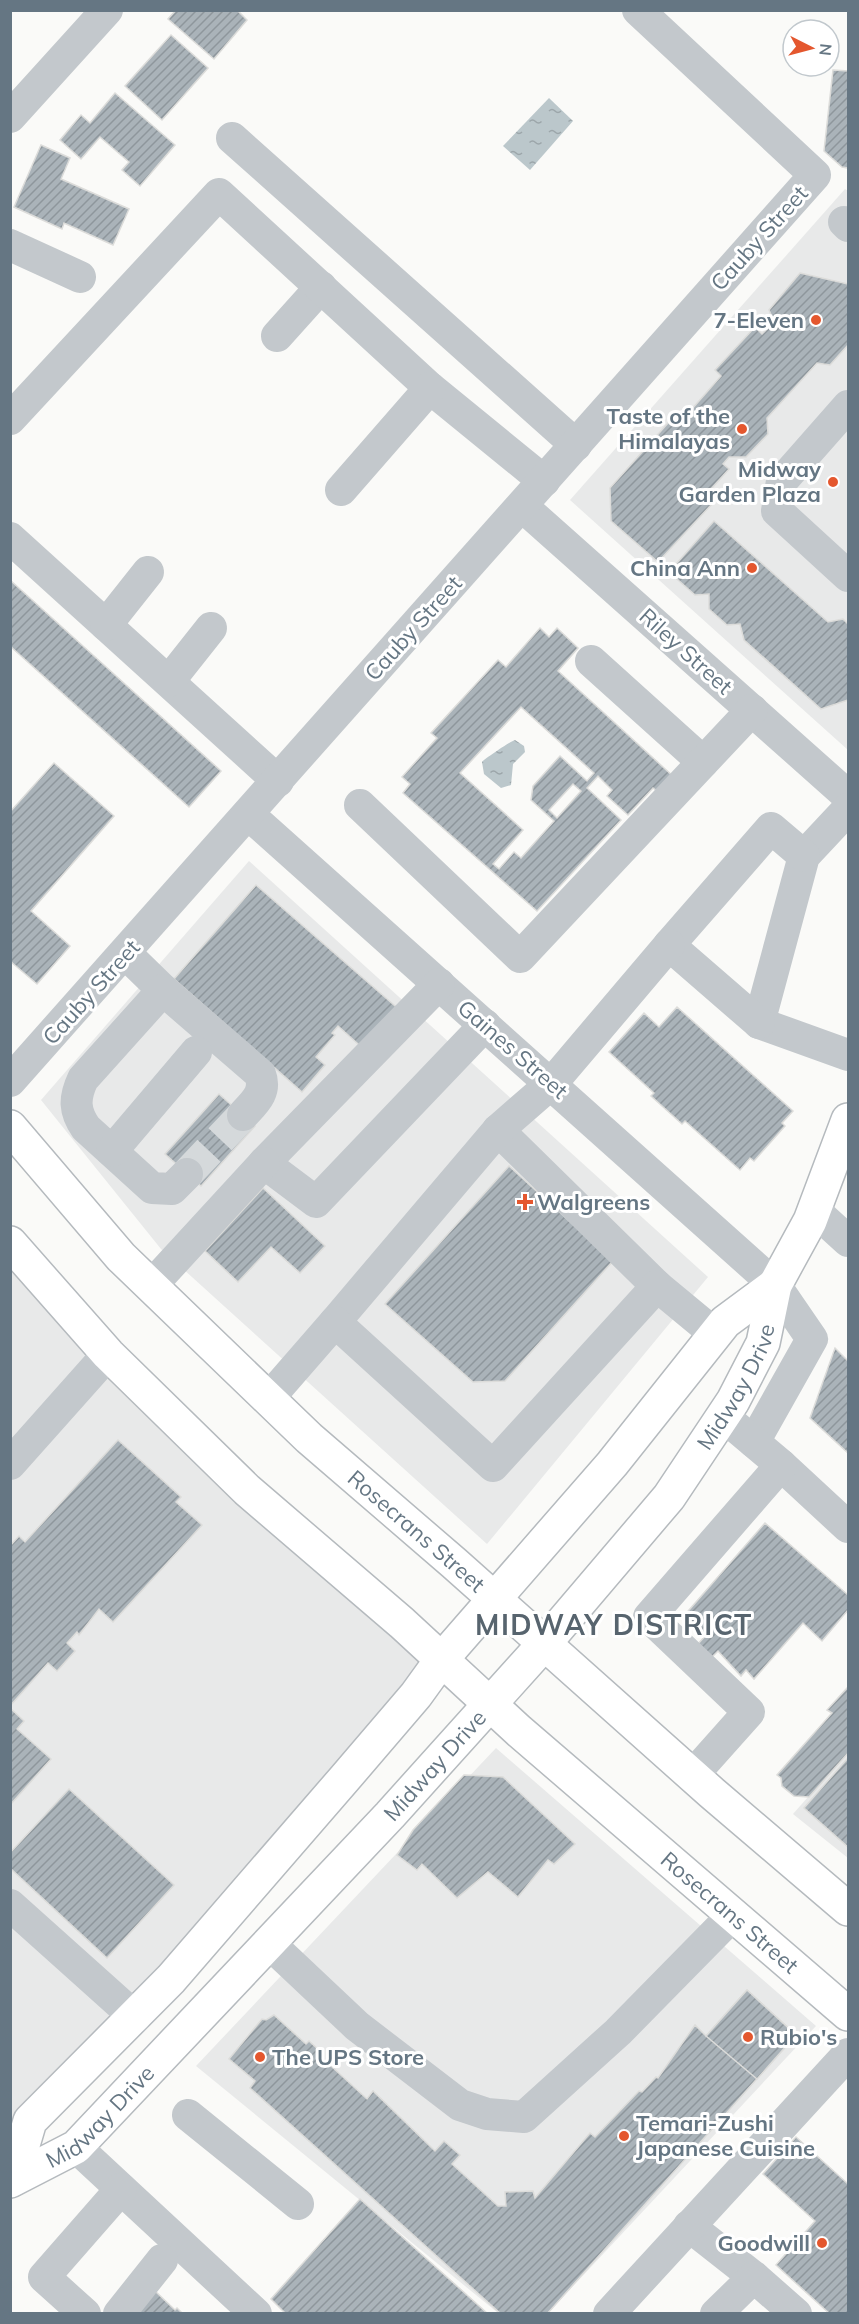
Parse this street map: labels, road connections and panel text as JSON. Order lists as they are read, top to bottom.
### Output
{
  "streets": {
    "main road": ["Midway Drive", "Rosecrans Street"],
    "street": ["Cauby Street", "Riley Street", "Gaines Street"]
  },
  "crossings": [
    ["Cauby Street", "Riley Street"],
    ["Cauby Street", "Gaines Street"],
    ["Gaines Street", "Midway Drive"],
    ["Midway Drive", "Rosecrans Street"]
  ],
  "districts": ["MIDWAY DISTRICT"],
  "places": {
    "other": [
      "7-Eleven",
      "Taste of the Himalayas",
      "Midway Garden Plaza",
      "China Ann",
      "Rubio's",
      "The UPS Store",
      "Temari-Zushi Japanese Cuisine",
      "Goodwill"
    ],
    "health": ["Walgreens"]
  },
  "north": "right"
}
